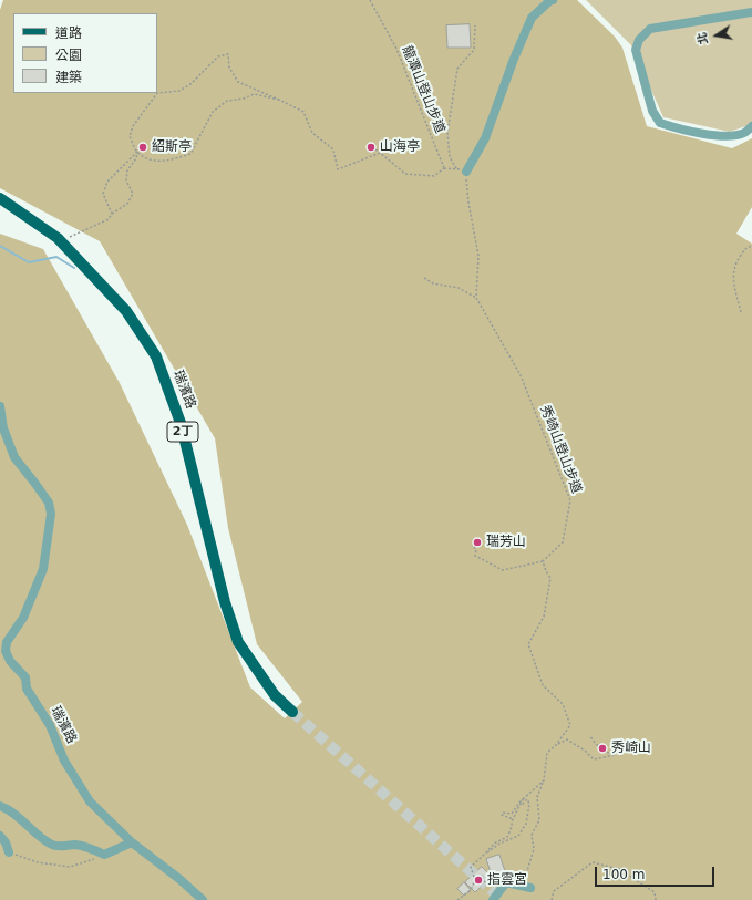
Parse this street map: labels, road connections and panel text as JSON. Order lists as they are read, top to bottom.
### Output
{
  "streets": {
    "main road": ["瑞濱路", "2丁"],
    "path": ["龍潭山登山步道", "秀崎山登山步道"]
  },
  "places": [
    "紹斯亭",
    "山海亭",
    "瑞芳山",
    "秀崎山",
    "指雲宮"
  ],
  "legend": ["道路", "公園", "建築"],
  "scale_bar": "100 m",
  "north": "left"
}
